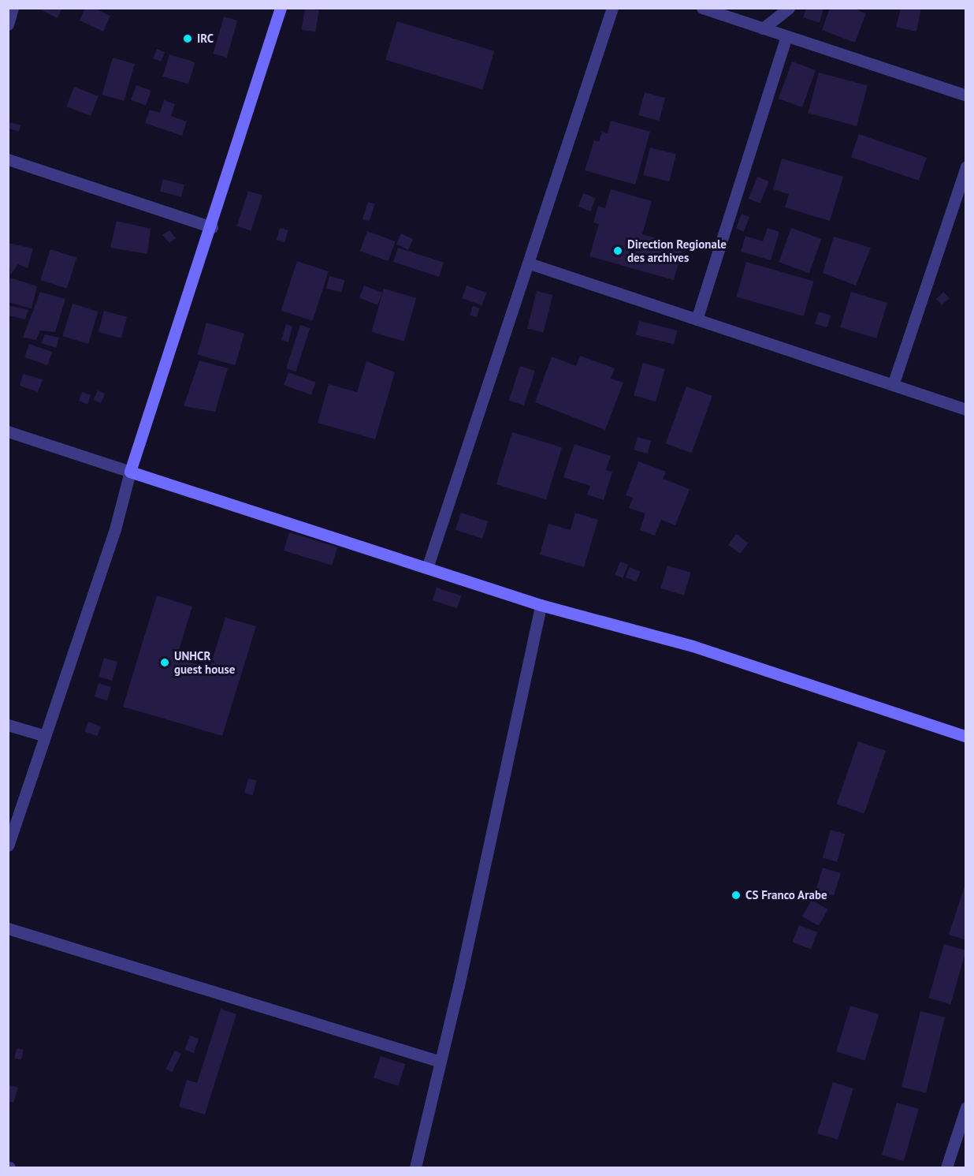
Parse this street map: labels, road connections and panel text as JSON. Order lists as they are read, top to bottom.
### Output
{
  "places": [
    "IRC",
    "Direction Regionale des archives",
    "UNHCR guest house",
    "CS Franco Arabe"
  ]
}
